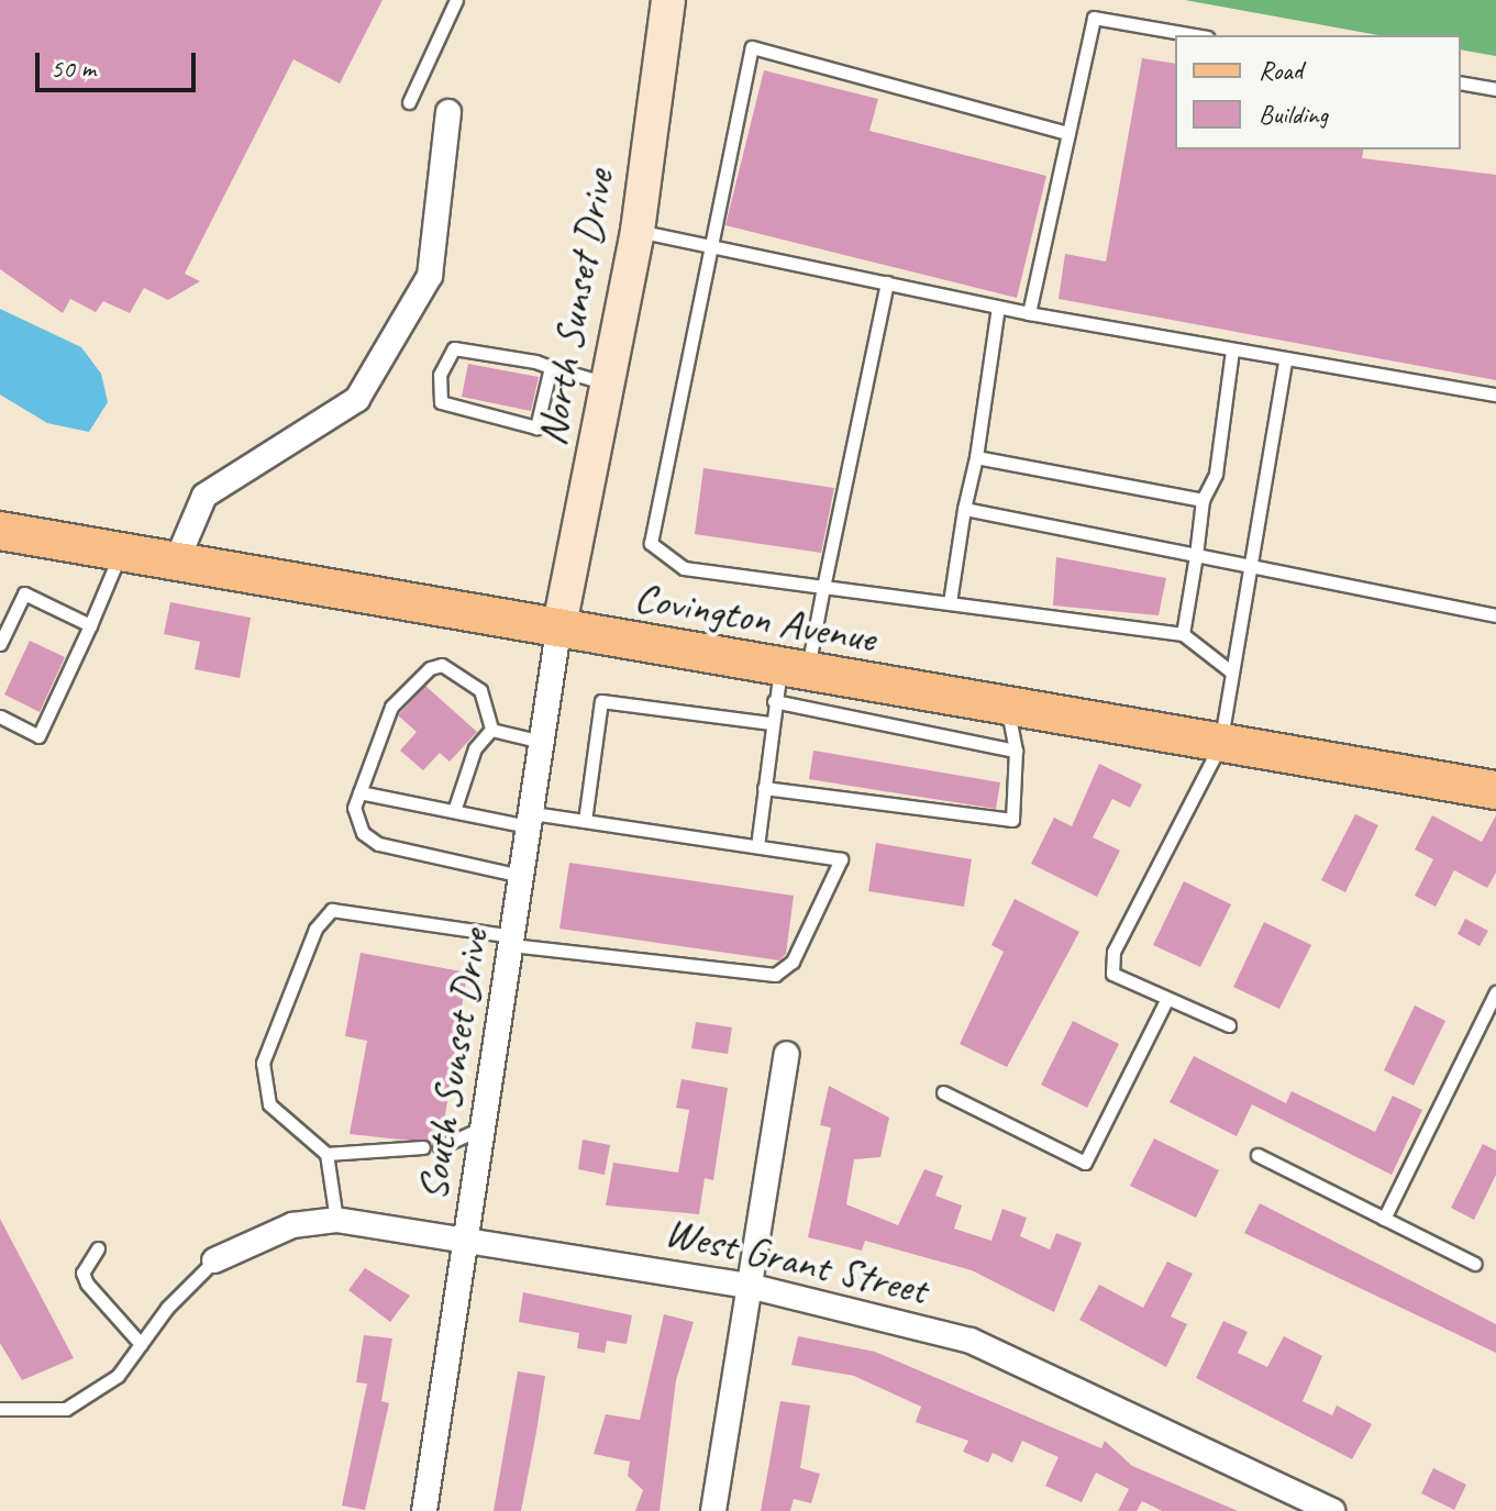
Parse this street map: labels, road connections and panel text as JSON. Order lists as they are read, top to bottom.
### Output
{
  "streets": {
    "main road": ["North Sunset Drive", "Covington Avenue"],
    "street": ["South Sunset Drive", "West Grant Street"]
  },
  "crossings": [
    ["North Sunset Drive", "Covington Avenue"],
    ["North Sunset Drive", "South Sunset Drive"],
    ["Covington Avenue", "South Sunset Drive"],
    ["South Sunset Drive", "West Grant Street"]
  ],
  "legend": ["Road", "Building"],
  "scale_bar": "50 m"
}
